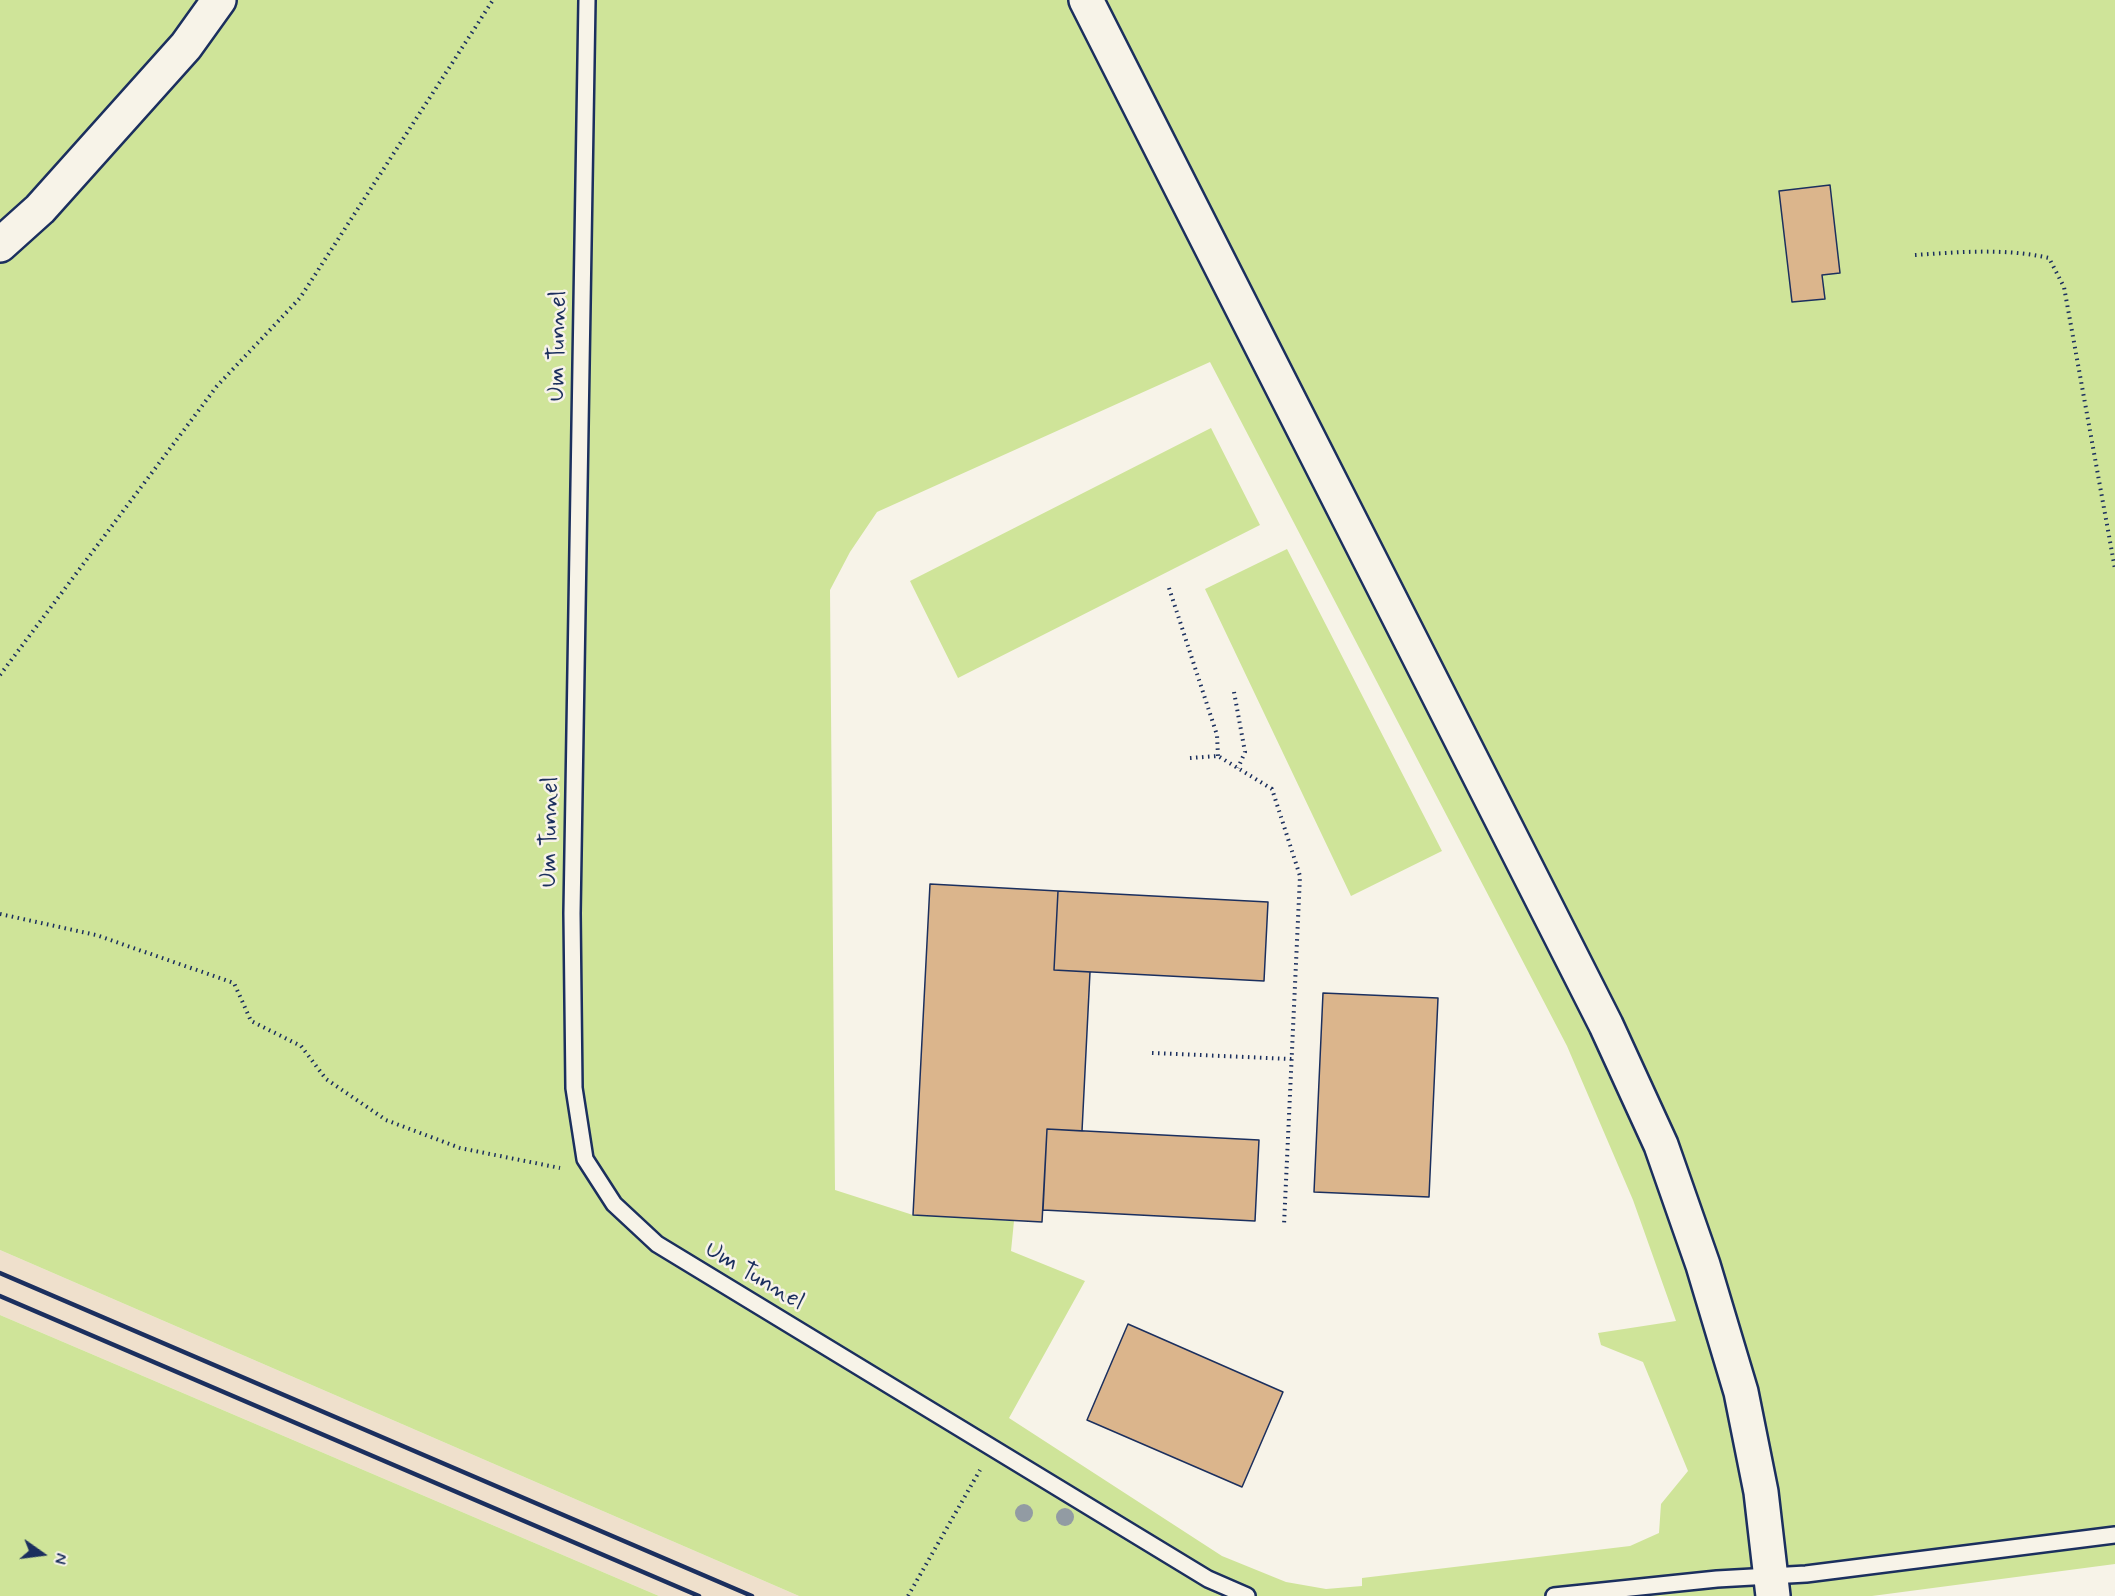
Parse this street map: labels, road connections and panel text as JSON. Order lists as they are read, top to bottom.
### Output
{
  "streets": {
    "lane": ["Um Tunnel"]
  },
  "north": "right"
}
